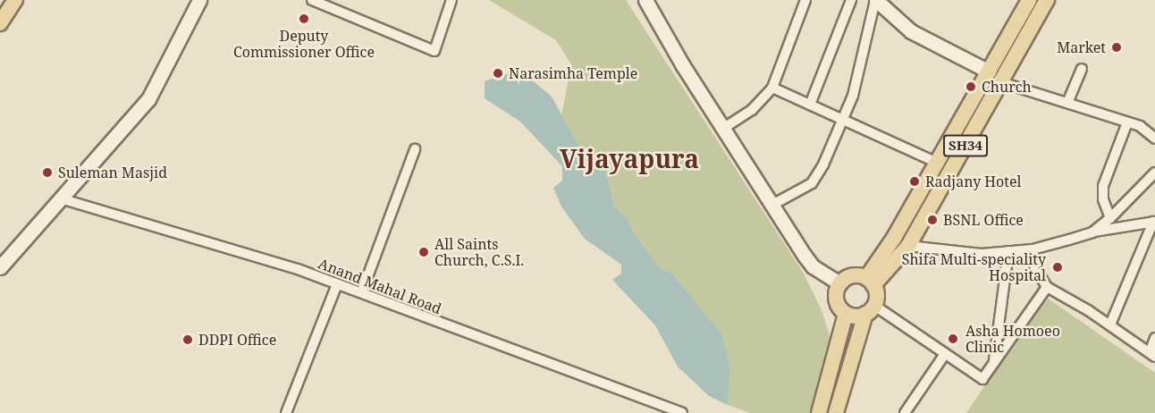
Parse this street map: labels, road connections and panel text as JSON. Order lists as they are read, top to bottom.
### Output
{
  "streets": {
    "main road": ["SH34"],
    "street": ["Anand Mahal Road"]
  },
  "districts": ["Vijayapura"],
  "places": [
    "Deputy Commissioner Office",
    "Market",
    "Narasimha Temple",
    "Church",
    "Suleman Masjid",
    "Radjany Hotel",
    "BSNL Office",
    "All Saints Church, C.S.I.",
    "Shifa Multi-speciality Hospital",
    "Asha Homoeo Clinic",
    "DDPI Office"
  ]
}
